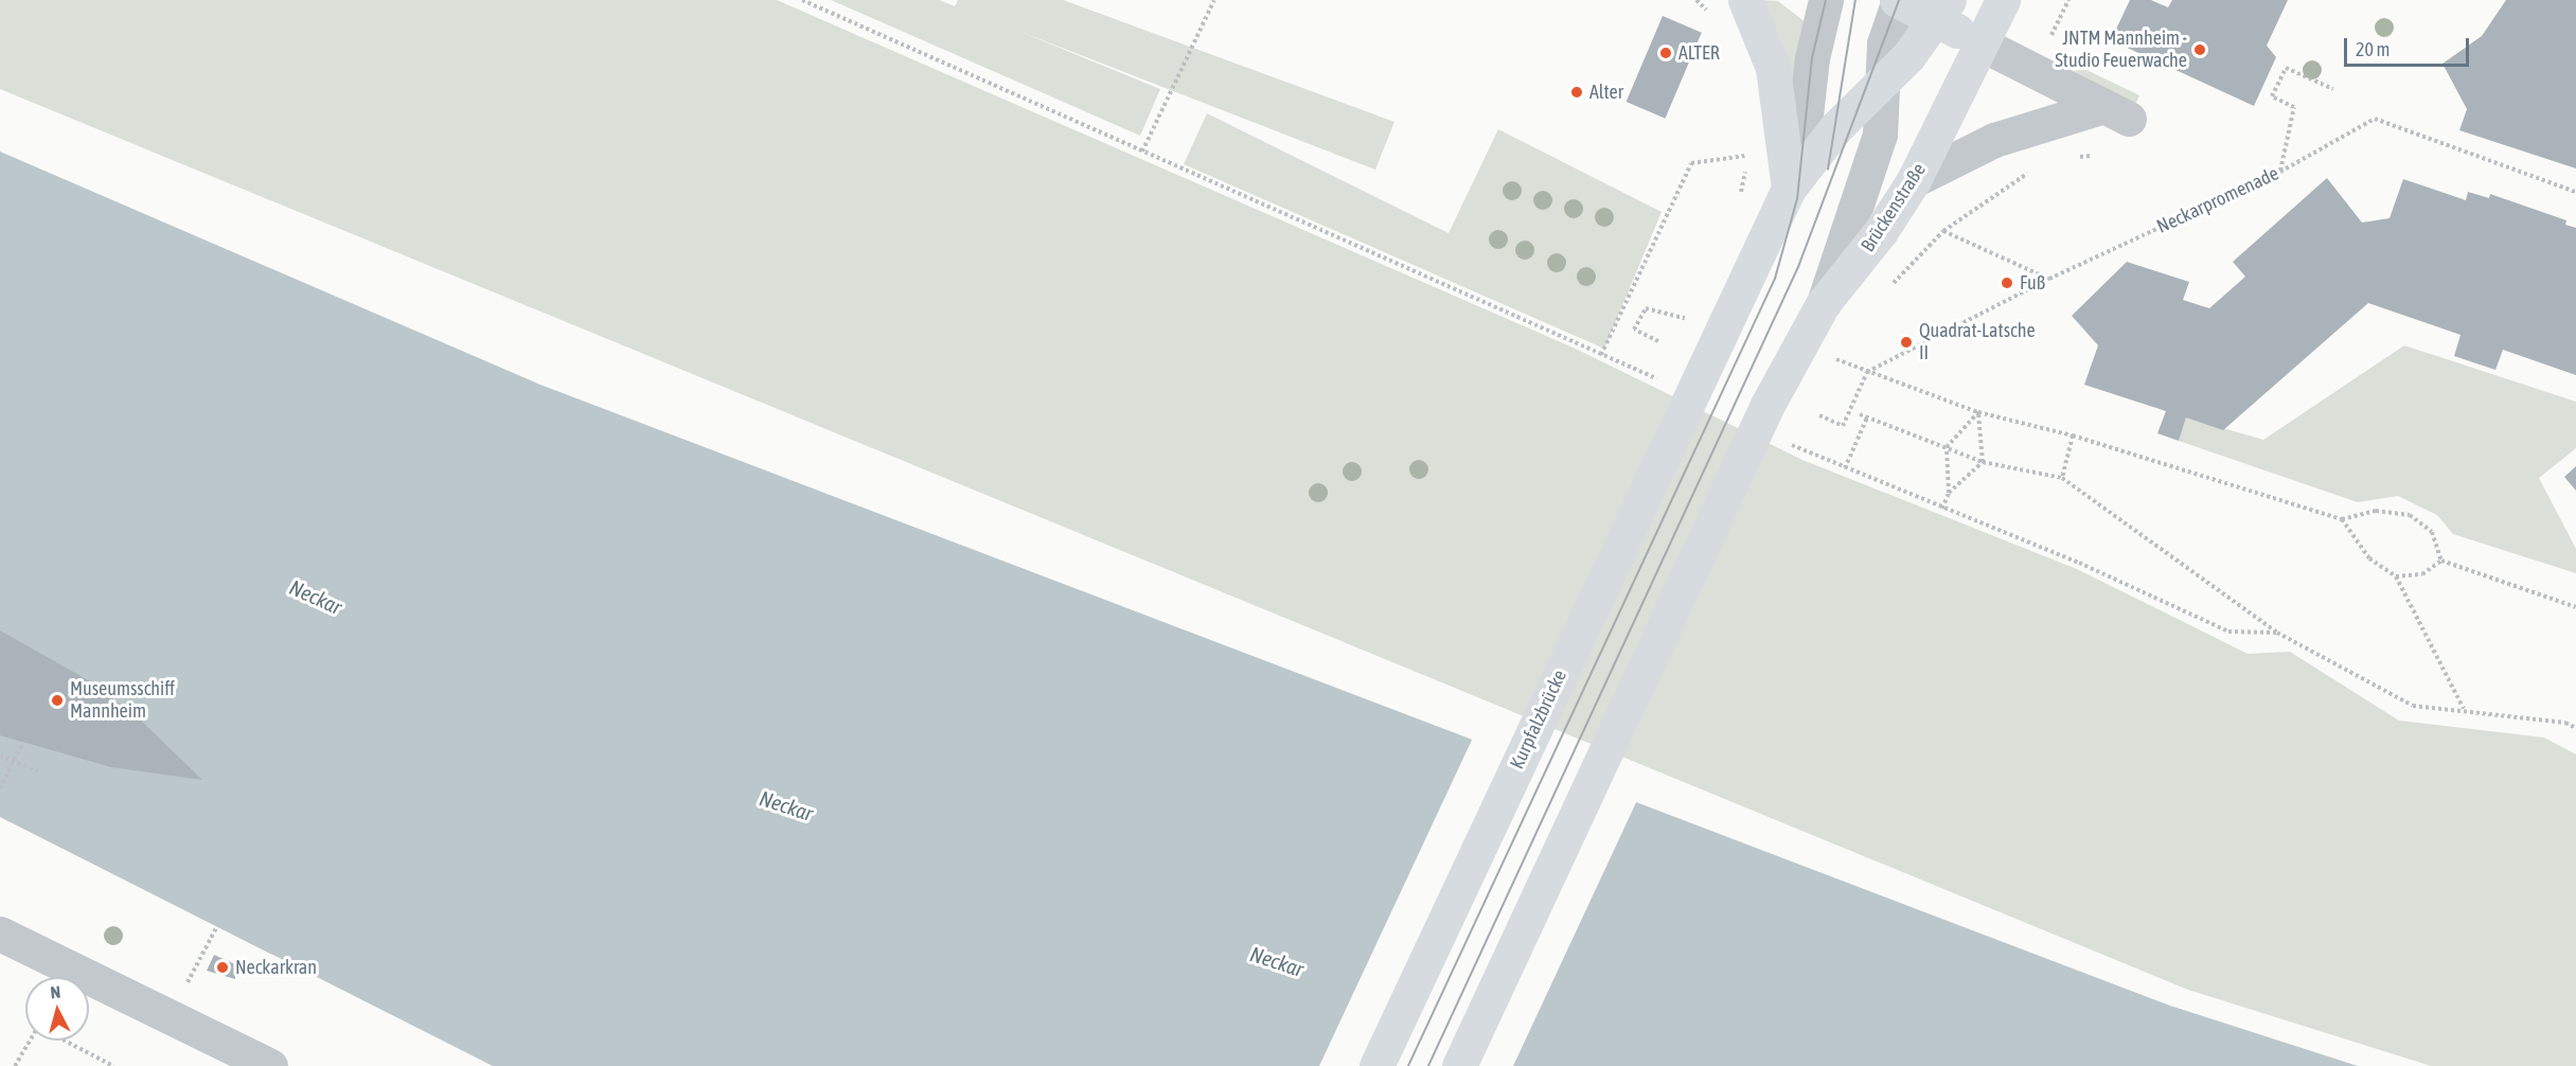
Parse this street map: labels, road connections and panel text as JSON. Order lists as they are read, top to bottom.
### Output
{
  "streets": {
    "main road": ["Brückenstraße", "Kurpfalzbrücke"],
    "path": ["Neckarpromenade"]
  },
  "water": ["Neckar"],
  "places": [
    "JNTM Mannheim - Studio Feuerwache",
    "ALTER",
    "Alter",
    "Fuß",
    "Quadrat-Latsche II",
    "Museumsschiff Mannheim",
    "Neckarkran"
  ],
  "scale_bar": "20 m",
  "north": "top"
}
